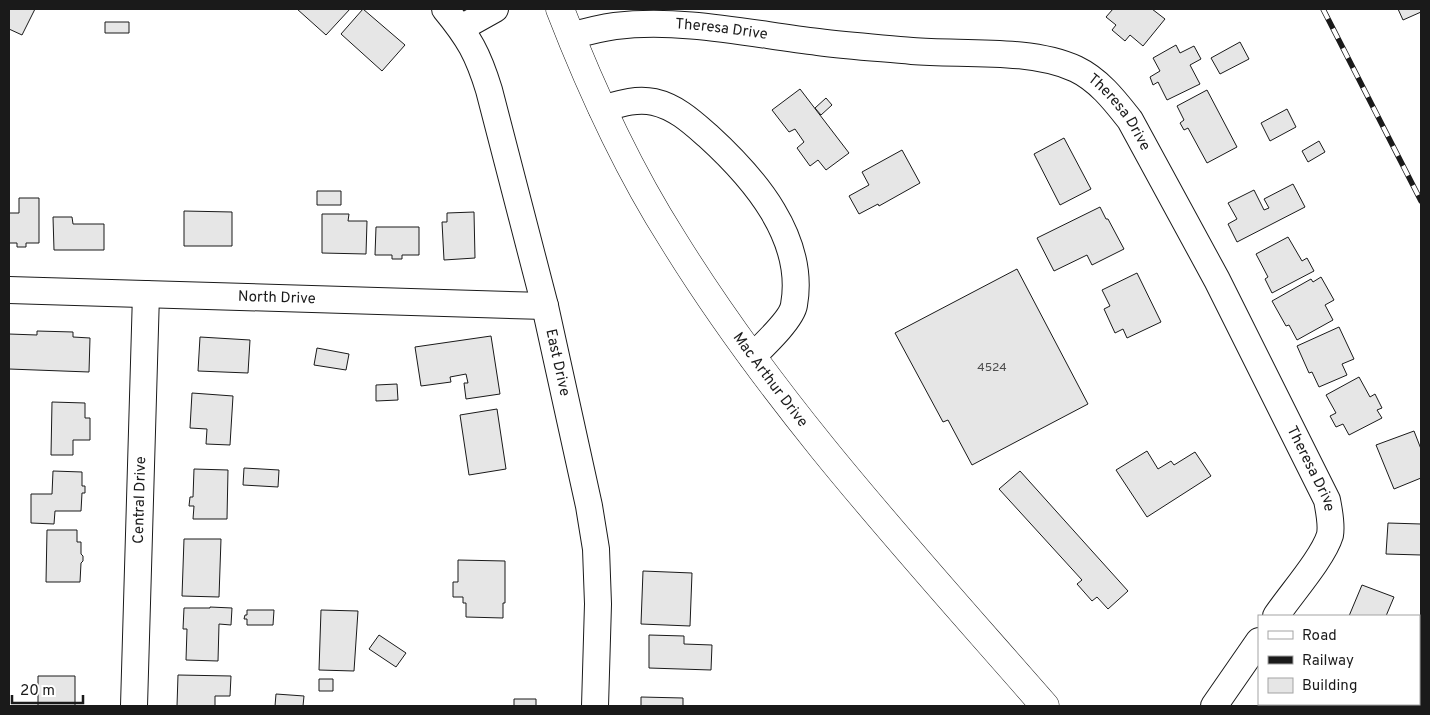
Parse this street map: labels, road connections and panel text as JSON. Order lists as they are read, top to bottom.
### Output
{
  "streets": {
    "main road": ["Mac Arthur Drive"],
    "street": [
      "Theresa Drive",
      "North Drive",
      "East Drive",
      "Central Drive"
    ]
  },
  "crossings": [
    ["Theresa Drive", "Mac Arthur Drive"],
    ["North Drive", "East Drive"],
    ["North Drive", "Central Drive"]
  ],
  "house_numbers": ["4524"],
  "legend": ["Road", "Railway", "Building"],
  "scale_bar": "20 m"
}
